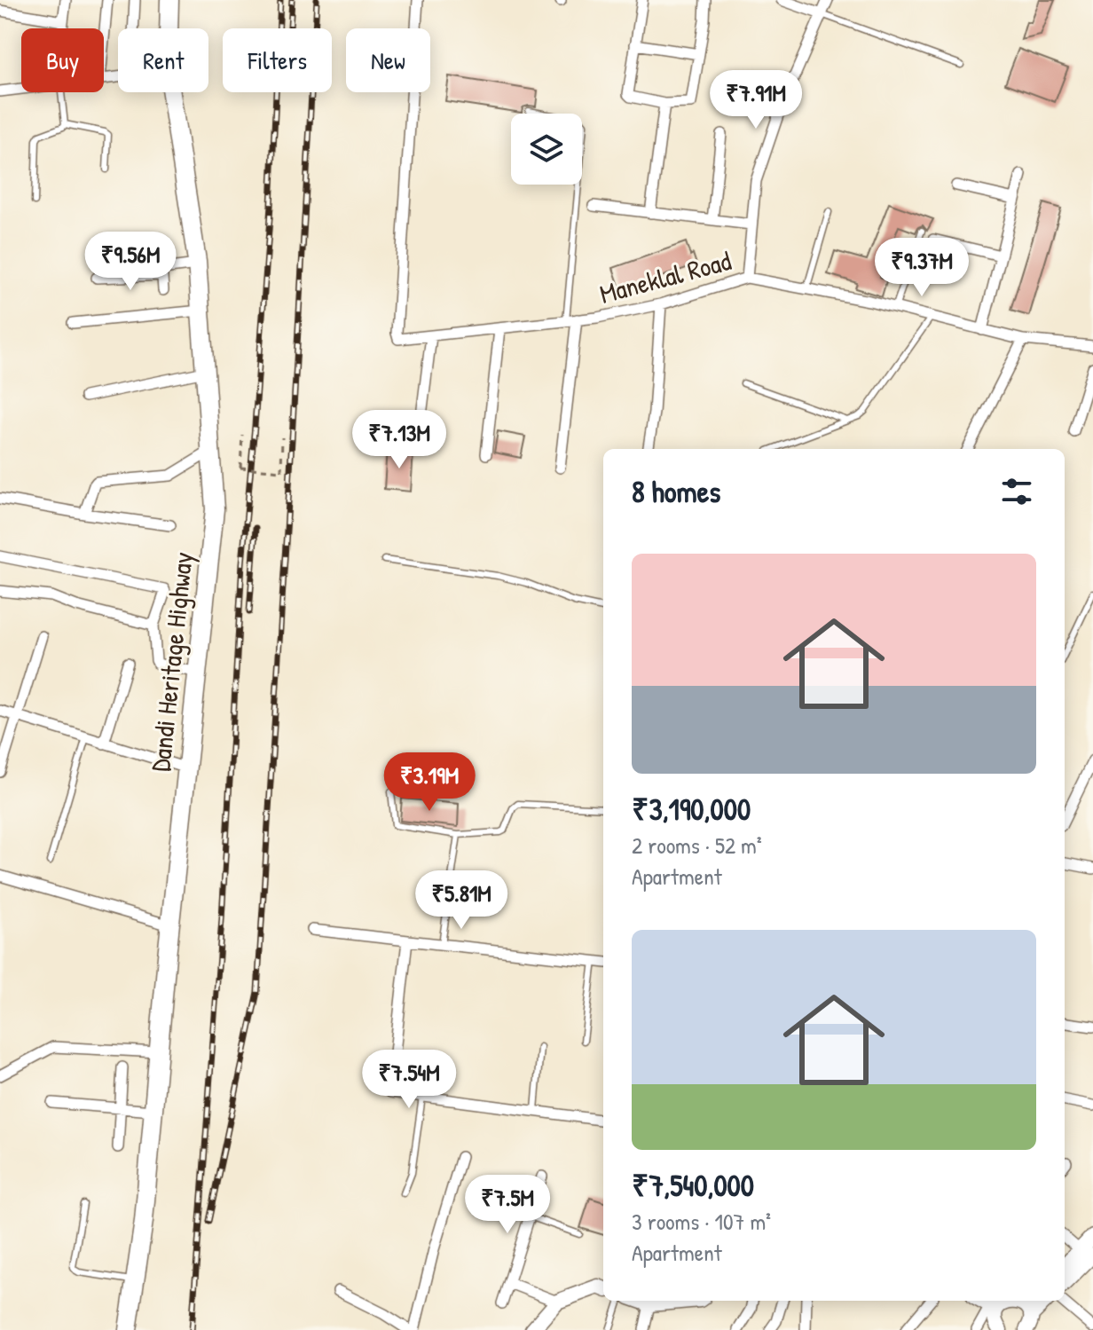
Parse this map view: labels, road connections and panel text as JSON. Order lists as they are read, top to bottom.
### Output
{
  "streets": {
    "highway": ["Dandi Heritage Highway"],
    "street": ["Maneklal Road"]
  },
  "page": {
    "chip": [
      "Buy",
      "Rent",
      "Filters",
      "New"
    ],
    "price": [
      "₹7.91M",
      "₹9.56M",
      "₹9.37M",
      "₹7.13M",
      "₹3.19M",
      "₹5.81M",
      "₹7.54M",
      "₹7.5M"
    ],
    "heading": "8 homes",
    "list": [
      {
        "name": "₹3,190,000",
        "note": "2 rooms · 52 m² · Apartment"
      },
      {
        "name": "₹7,540,000",
        "note": "3 rooms · 107 m² · Apartment"
      }
    ]
  }
}
